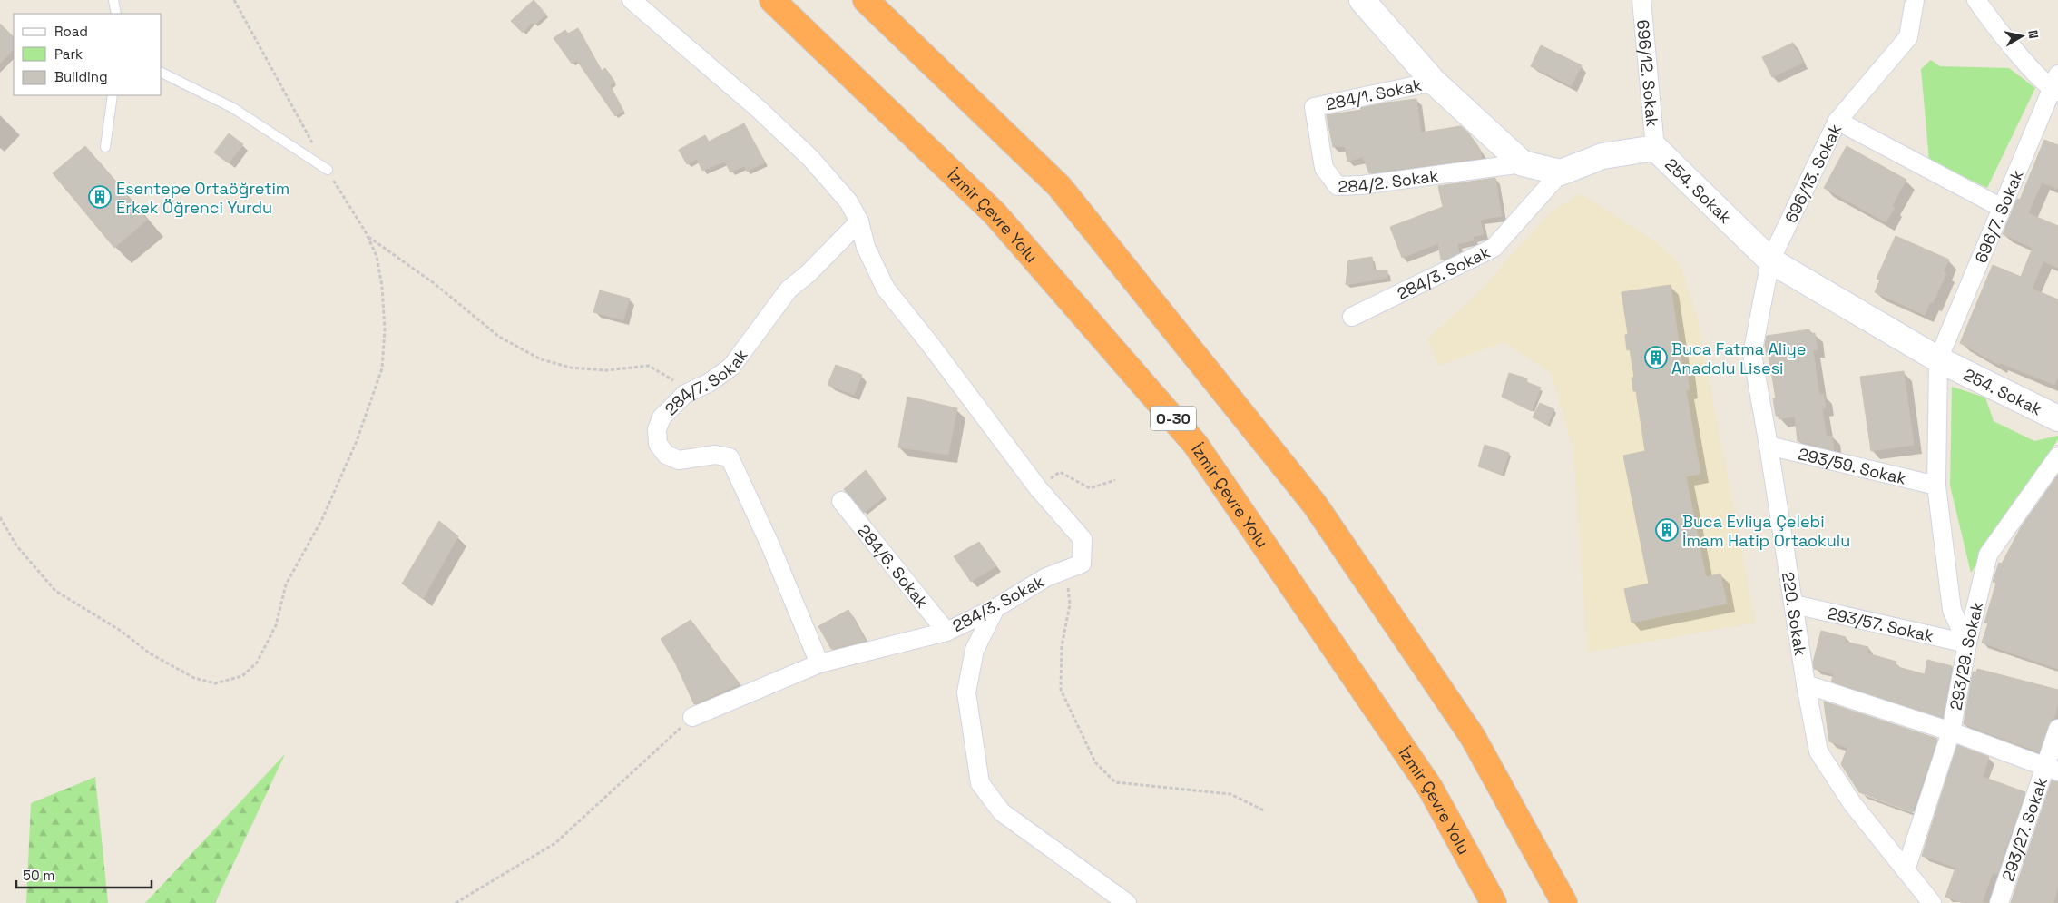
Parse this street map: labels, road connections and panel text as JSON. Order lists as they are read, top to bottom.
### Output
{
  "streets": {
    "highway": ["İzmir Çevre Yolu", "O-30"],
    "street": [
      "696/12. Sokak",
      "284/1. Sokak",
      "696/13. Sokak",
      "284/2. Sokak",
      "254. Sokak",
      "696/7. Sokak",
      "284/3. Sokak",
      "284/7. Sokak",
      "293/59. Sokak",
      "284/6. Sokak",
      "220. Sokak",
      "293/57. Sokak",
      "293/29. Sokak",
      "293/27. Sokak"
    ]
  },
  "crossings": [
    ["696/12. Sokak", "254. Sokak"],
    ["284/1. Sokak", "284/2. Sokak"],
    ["696/13. Sokak", "254. Sokak"],
    ["696/13. Sokak", "220. Sokak"],
    ["254. Sokak", "696/7. Sokak"],
    ["254. Sokak", "284/3. Sokak"],
    ["254. Sokak", "220. Sokak"],
    ["284/3. Sokak", "284/7. Sokak"],
    ["284/3. Sokak", "284/6. Sokak"],
    ["293/59. Sokak", "220. Sokak"],
    ["220. Sokak", "293/57. Sokak"],
    ["220. Sokak", "293/29. Sokak"],
    ["293/57. Sokak", "293/29. Sokak"]
  ],
  "places": {
    "building": ["Esentepe Ortaöğretim Erkek Öğrenci Yurdu", "Buca Fatma Aliye Anadolu Lisesi", "Buca Evliya Çelebi İmam Hatip Ortaokulu"]
  },
  "legend": ["Road", "Park", "Building"],
  "scale_bar": "50 m",
  "north": "right"
}
